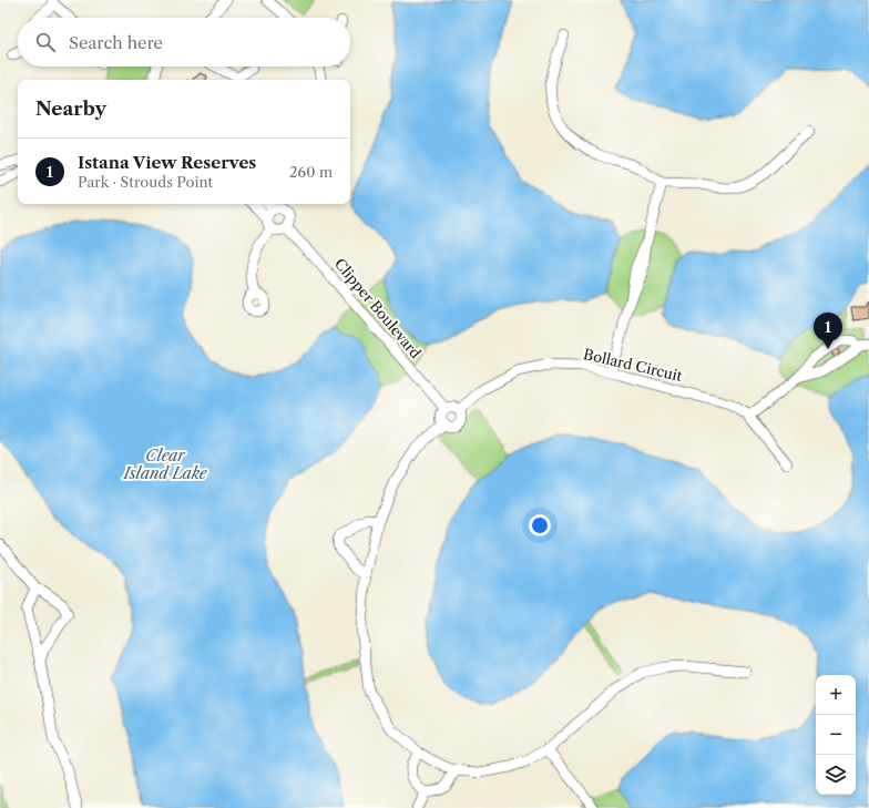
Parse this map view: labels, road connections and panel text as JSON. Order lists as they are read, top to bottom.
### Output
{
  "streets": {
    "street": ["Clipper Boulevard", "Bollard Circuit"]
  },
  "crossings": [
    ["Clipper Boulevard", "Bollard Circuit"]
  ],
  "water": ["Clear Island Lake"],
  "page": {
    "search": "Search here",
    "heading": "Nearby",
    "list": [
      {
        "mark": "1",
        "name": "Istana View Reserves",
        "note": "Park · Strouds Point",
        "value": "260 m"
      }
    ],
    "pins": "1",
    "map_buttons": ["+", "−"]
  }
}
